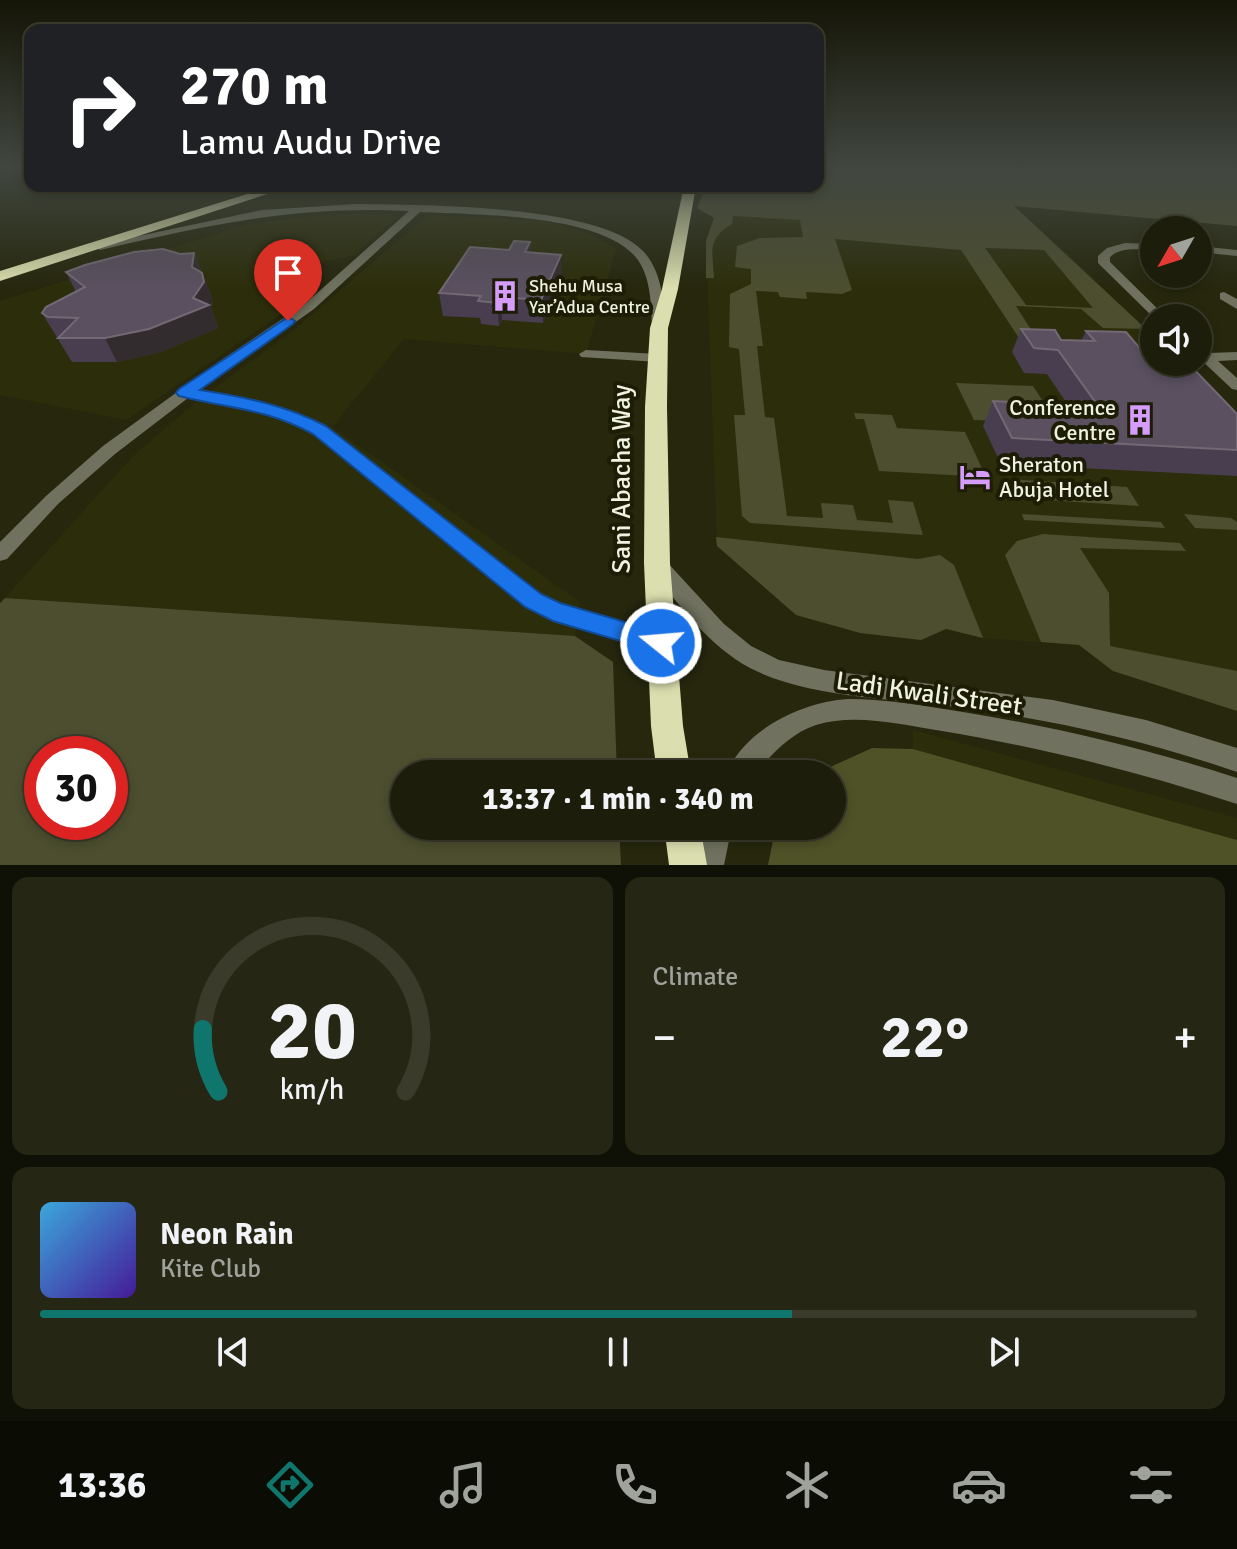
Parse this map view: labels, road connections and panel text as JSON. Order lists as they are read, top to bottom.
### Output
{
  "streets": {
    "highway": ["Sani Abacha Way"],
    "street": ["Ladi Kwali Street"]
  },
  "crossings": [
    ["Sani Abacha Way", "Ladi Kwali Street"]
  ],
  "places": {
    "building": ["Shehu Musa Yar’Adua Centre", "Conference Centre"],
    "hotel": ["Sheraton Abuja Hotel"]
  },
  "north": "bottom left",
  "page": {
    "turn": ["270 m", "Lamu Audu Drive"],
    "limit": "30",
    "trip": "13:37 · 1 min · 340 m",
    "tile": "Climate",
    "heat": ["−", "22°", "+"],
    "song": ["Neon Rain", "Kite Club"],
    "tabs": "13:36",
    "gauge": ["20", "km/h"]
  }
}
